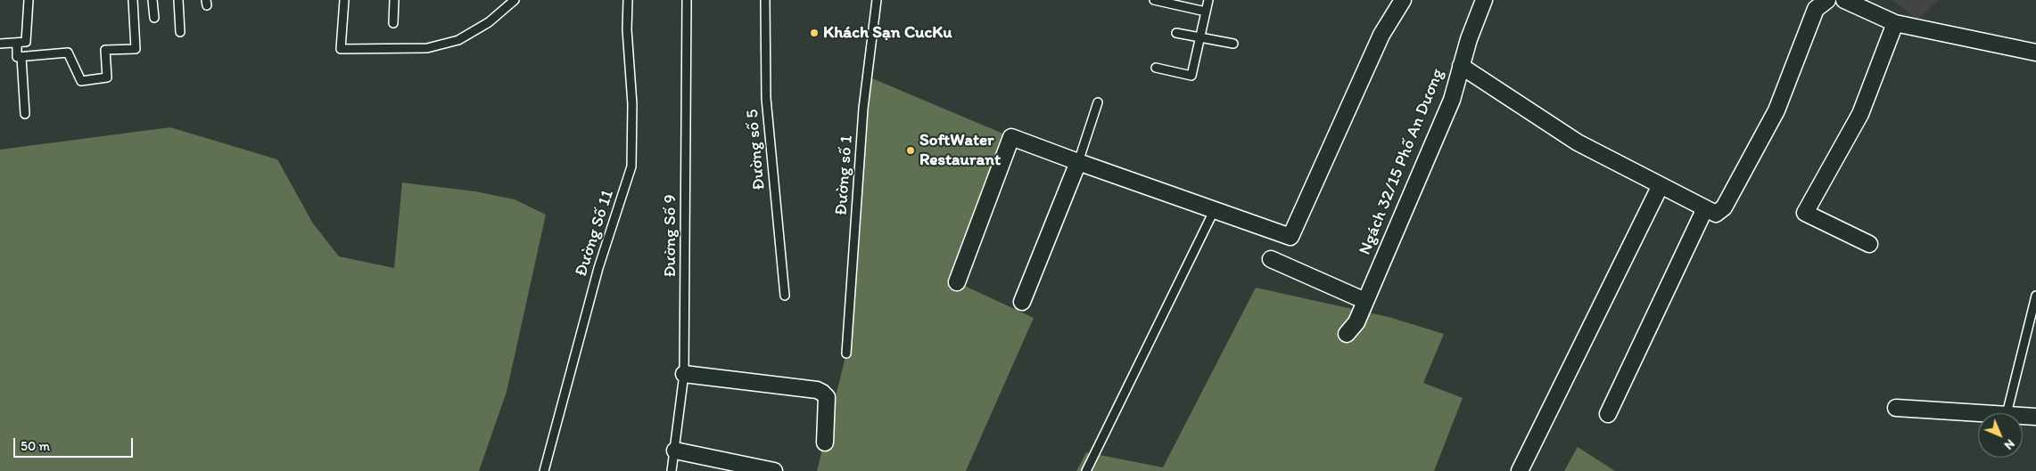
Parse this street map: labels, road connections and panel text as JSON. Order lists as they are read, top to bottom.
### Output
{
  "streets": {
    "street": ["Ngách 32/15 Phố An Dương"],
    "lane": [
      "Đường số 5",
      "Đường số 1",
      "Đường Số 11",
      "Đường Số 9"
    ]
  },
  "places": ["Khách Sạn CucKu", "SoftWater Restaurant"],
  "scale_bar": "50 m",
  "north": "bottom right"
}
